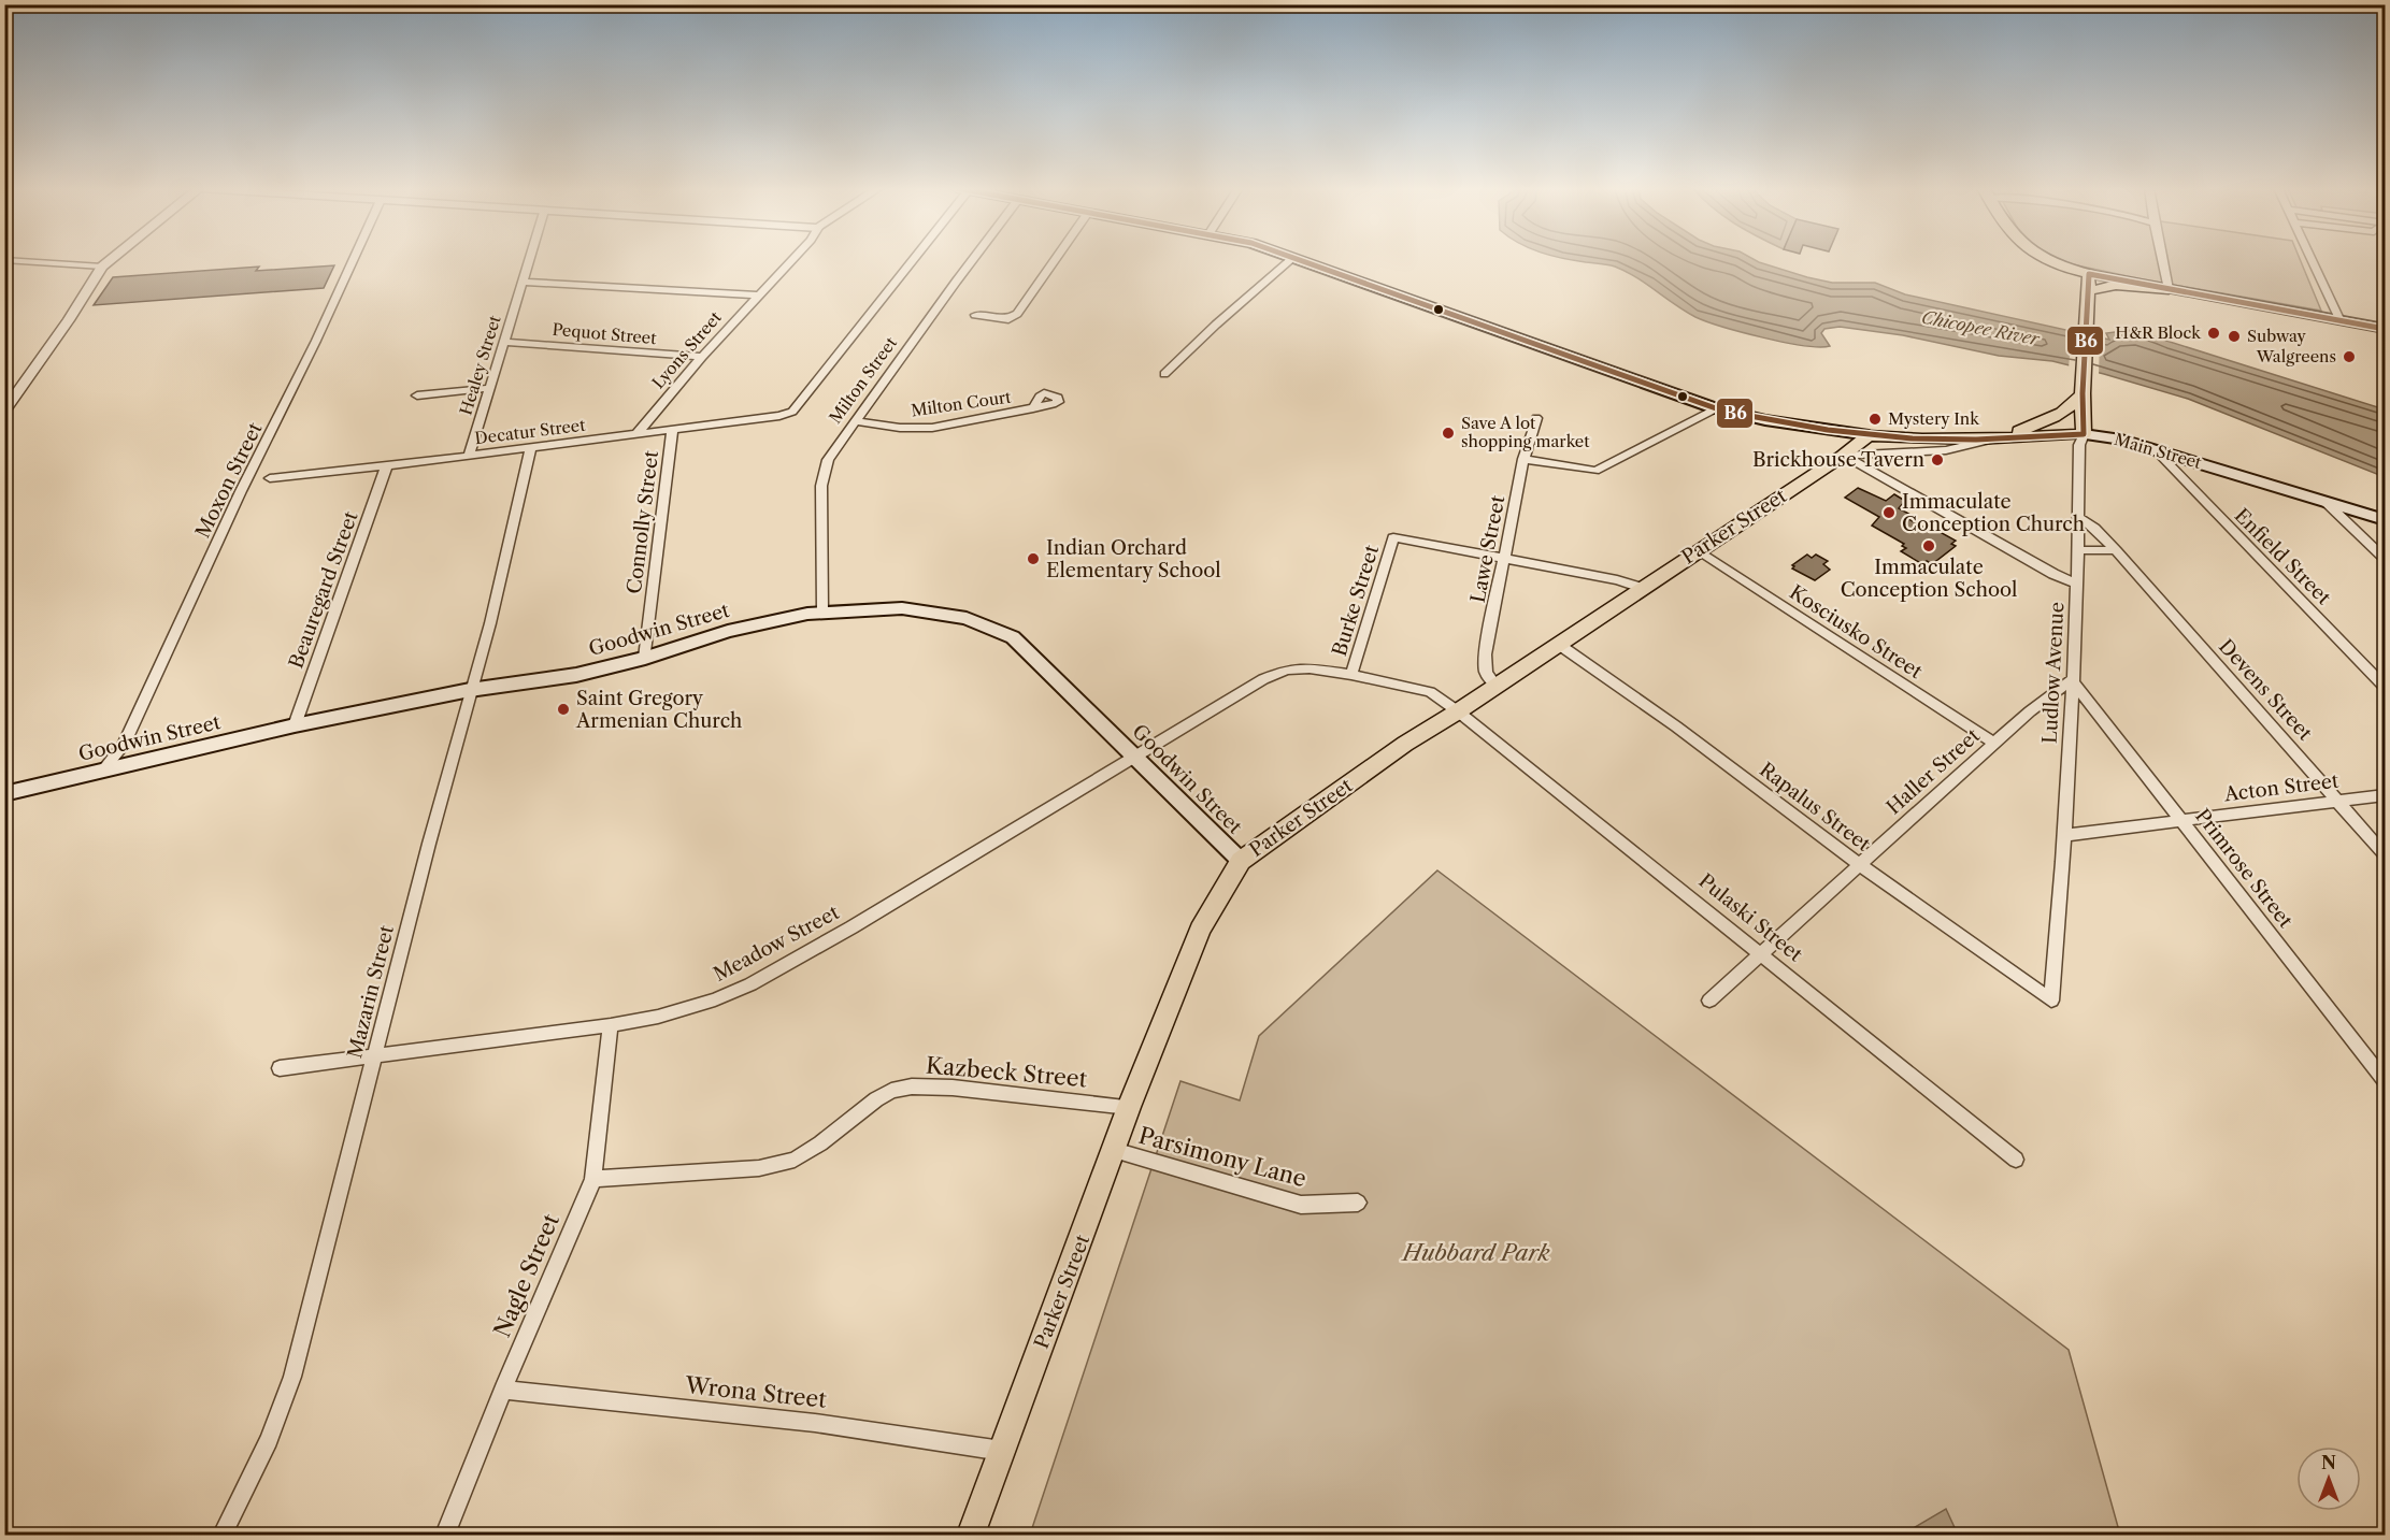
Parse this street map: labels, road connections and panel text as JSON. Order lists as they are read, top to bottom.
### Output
{
  "streets": {
    "main road": [
      "Main Street",
      "Parker Street",
      "Goodwin Street",
      "Ludlow Avenue"
    ],
    "street": [
      "Pequot Street",
      "Lyons Street",
      "Healey Street",
      "Milton Street",
      "Milton Court",
      "Decatur Street",
      "Moxon Street",
      "Connolly Street",
      "Lawe Street",
      "Enfield Street",
      "Beauregard Street",
      "Burke Street",
      "Kosciusko Street",
      "Devens Street",
      "Haller Street",
      "Acton Street",
      "Rapalus Street",
      "Primrose Street",
      "Pulaski Street",
      "Meadow Street",
      "Mazarin Street",
      "Kazbeck Street",
      "Parsimony Lane",
      "Nagle Street",
      "Wrona Street"
    ]
  },
  "crossings": [
    ["Pequot Street", "Lyons Street"],
    ["Pequot Street", "Healey Street"],
    ["Lyons Street", "Decatur Street"],
    ["Healey Street", "Decatur Street"],
    ["Milton Street", "Milton Court"],
    ["Milton Street", "Goodwin Street"],
    ["Decatur Street", "Connolly Street"],
    ["Decatur Street", "Beauregard Street"],
    ["Decatur Street", "Mazarin Street"],
    ["Main Street", "Parker Street"],
    ["Main Street", "Enfield Street"],
    ["Main Street", "Ludlow Avenue"],
    ["Moxon Street", "Goodwin Street"],
    ["Connolly Street", "Goodwin Street"],
    ["Parker Street", "Lawe Street"],
    ["Parker Street", "Goodwin Street"],
    ["Parker Street", "Kosciusko Street"],
    ["Parker Street", "Rapalus Street"],
    ["Parker Street", "Pulaski Street"],
    ["Parker Street", "Kazbeck Street"],
    ["Parker Street", "Parsimony Lane"],
    ["Parker Street", "Wrona Street"],
    ["Lawe Street", "Burke Street"],
    ["Beauregard Street", "Goodwin Street"],
    ["Burke Street", "Pulaski Street"],
    ["Burke Street", "Meadow Street"],
    ["Goodwin Street", "Meadow Street"],
    ["Goodwin Street", "Mazarin Street"],
    ["Kosciusko Street", "Haller Street"],
    ["Ludlow Avenue", "Devens Street"],
    ["Ludlow Avenue", "Haller Street"],
    ["Ludlow Avenue", "Acton Street"],
    ["Ludlow Avenue", "Rapalus Street"],
    ["Ludlow Avenue", "Primrose Street"],
    ["Devens Street", "Acton Street"],
    ["Haller Street", "Rapalus Street"],
    ["Haller Street", "Primrose Street"],
    ["Haller Street", "Pulaski Street"],
    ["Acton Street", "Primrose Street"],
    ["Pulaski Street", "Meadow Street"],
    ["Meadow Street", "Mazarin Street"],
    ["Meadow Street", "Nagle Street"],
    ["Kazbeck Street", "Nagle Street"],
    ["Nagle Street", "Wrona Street"]
  ],
  "water": ["Chicopee River"],
  "parks": ["Hubbard Park"],
  "places": [
    "H&R Block",
    "Subway",
    "Walgreens",
    "Mystery Ink",
    "Save A lot shopping market",
    "Brickhouse Tavern",
    "Immaculate Conception Church",
    "Immaculate Conception School",
    "Indian Orchard Elementary School",
    "Saint Gregory Armenian Church"
  ],
  "lines": ["transit line B6"],
  "north": "top"
}
